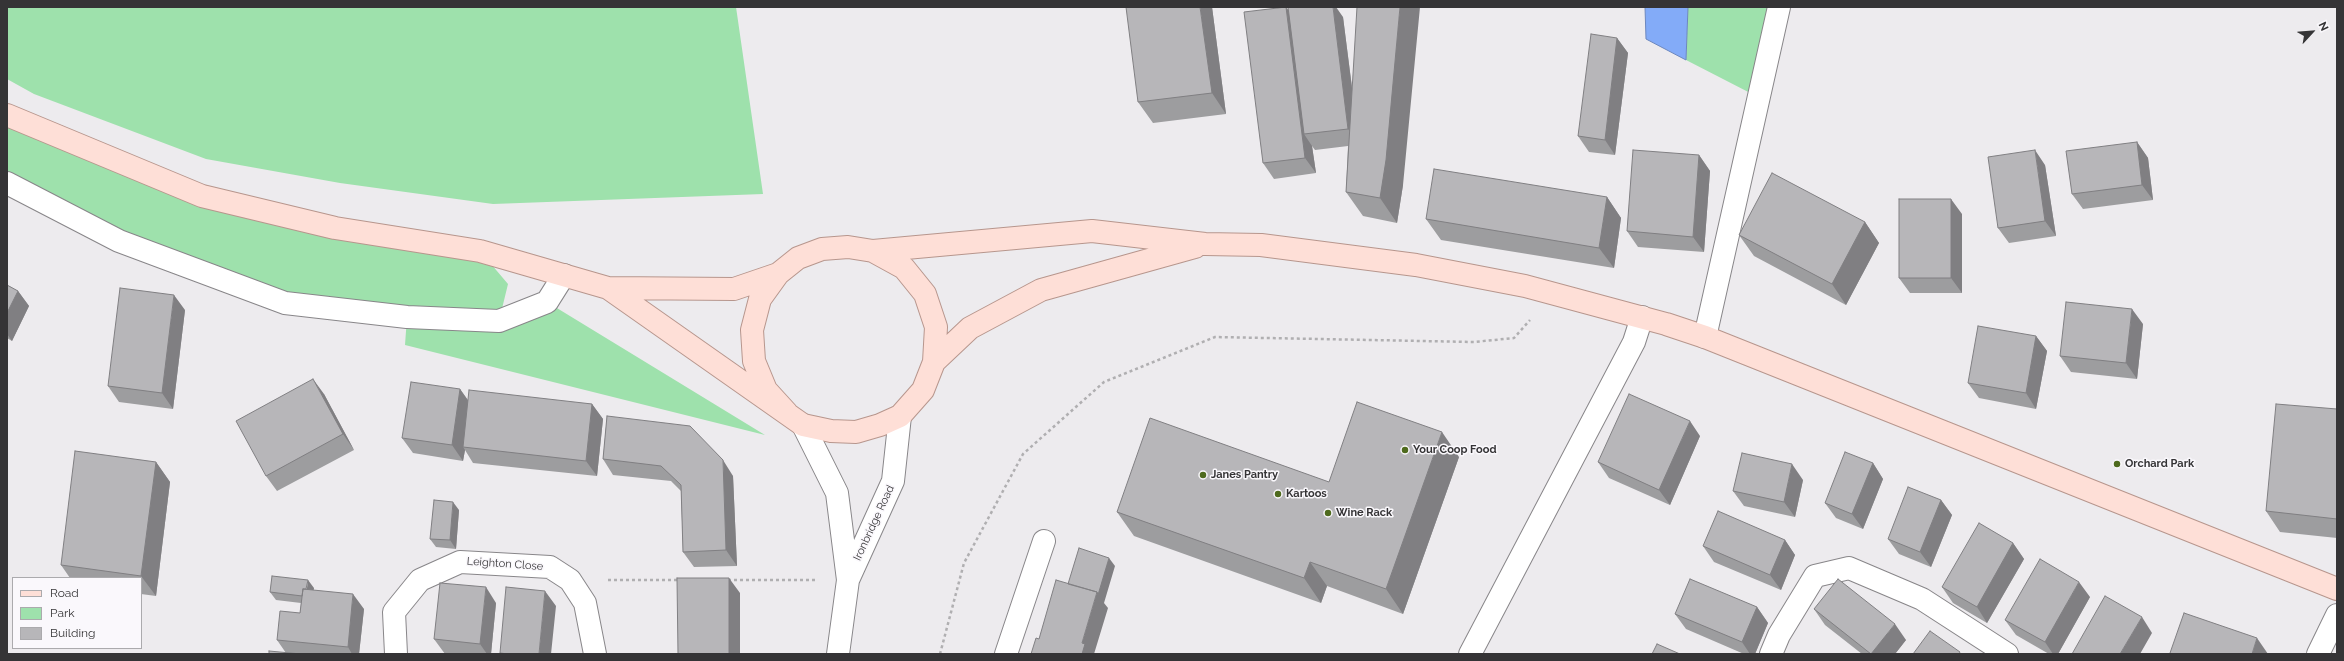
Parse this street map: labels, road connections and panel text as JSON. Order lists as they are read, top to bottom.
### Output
{
  "streets": {
    "street": ["Ironbridge Road", "Leighton Close"]
  },
  "places": [
    "Your Coop Food",
    "Orchard Park",
    "Janes Pantry",
    "Kartoos",
    "Wine Rack"
  ],
  "legend": ["Road", "Park", "Building"],
  "north": "top right"
}
